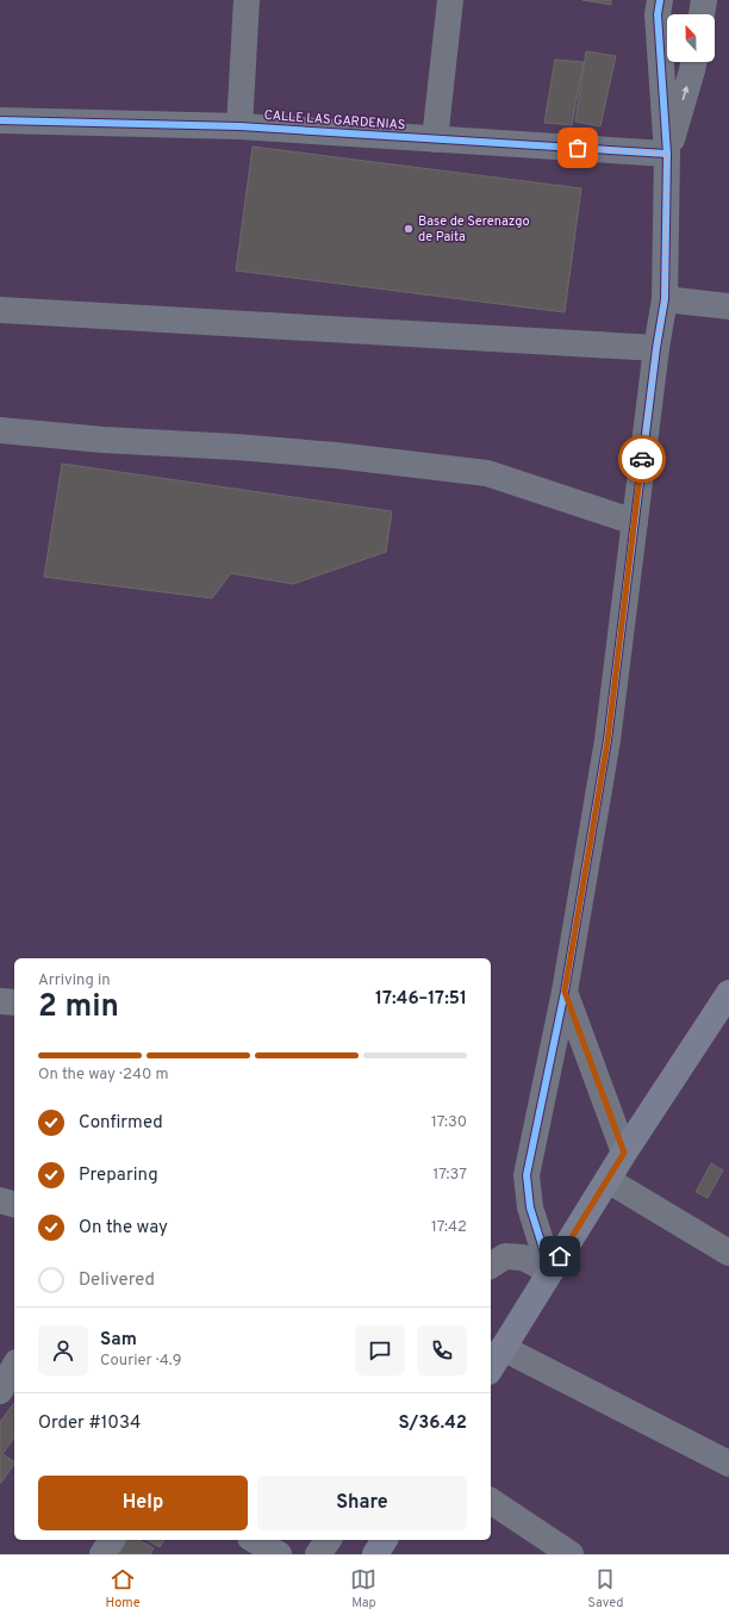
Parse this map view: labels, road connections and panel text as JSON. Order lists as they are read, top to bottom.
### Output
{
  "streets": {
    "street": ["CALLE LAS GARDENIAS"]
  },
  "places": ["Base de Serenazgo de Paita"],
  "north": "top",
  "page": {
    "heading": ["2 min", "Arriving in", "17:46–17:51"],
    "panel": [
      "Sam",
      "Courier · 4.9",
      "Order #1034",
      "S/36.42"
    ],
    "bar": "On the way · 240 m",
    "list": [
      ["Confirmed", "17:30"],
      ["Preparing", "17:37"],
      ["On the way", "17:42"],
      "Delivered"
    ],
    "buttons": ["Help", "Share"],
    "tabs": ["Home", "Map", "Saved"]
  }
}
